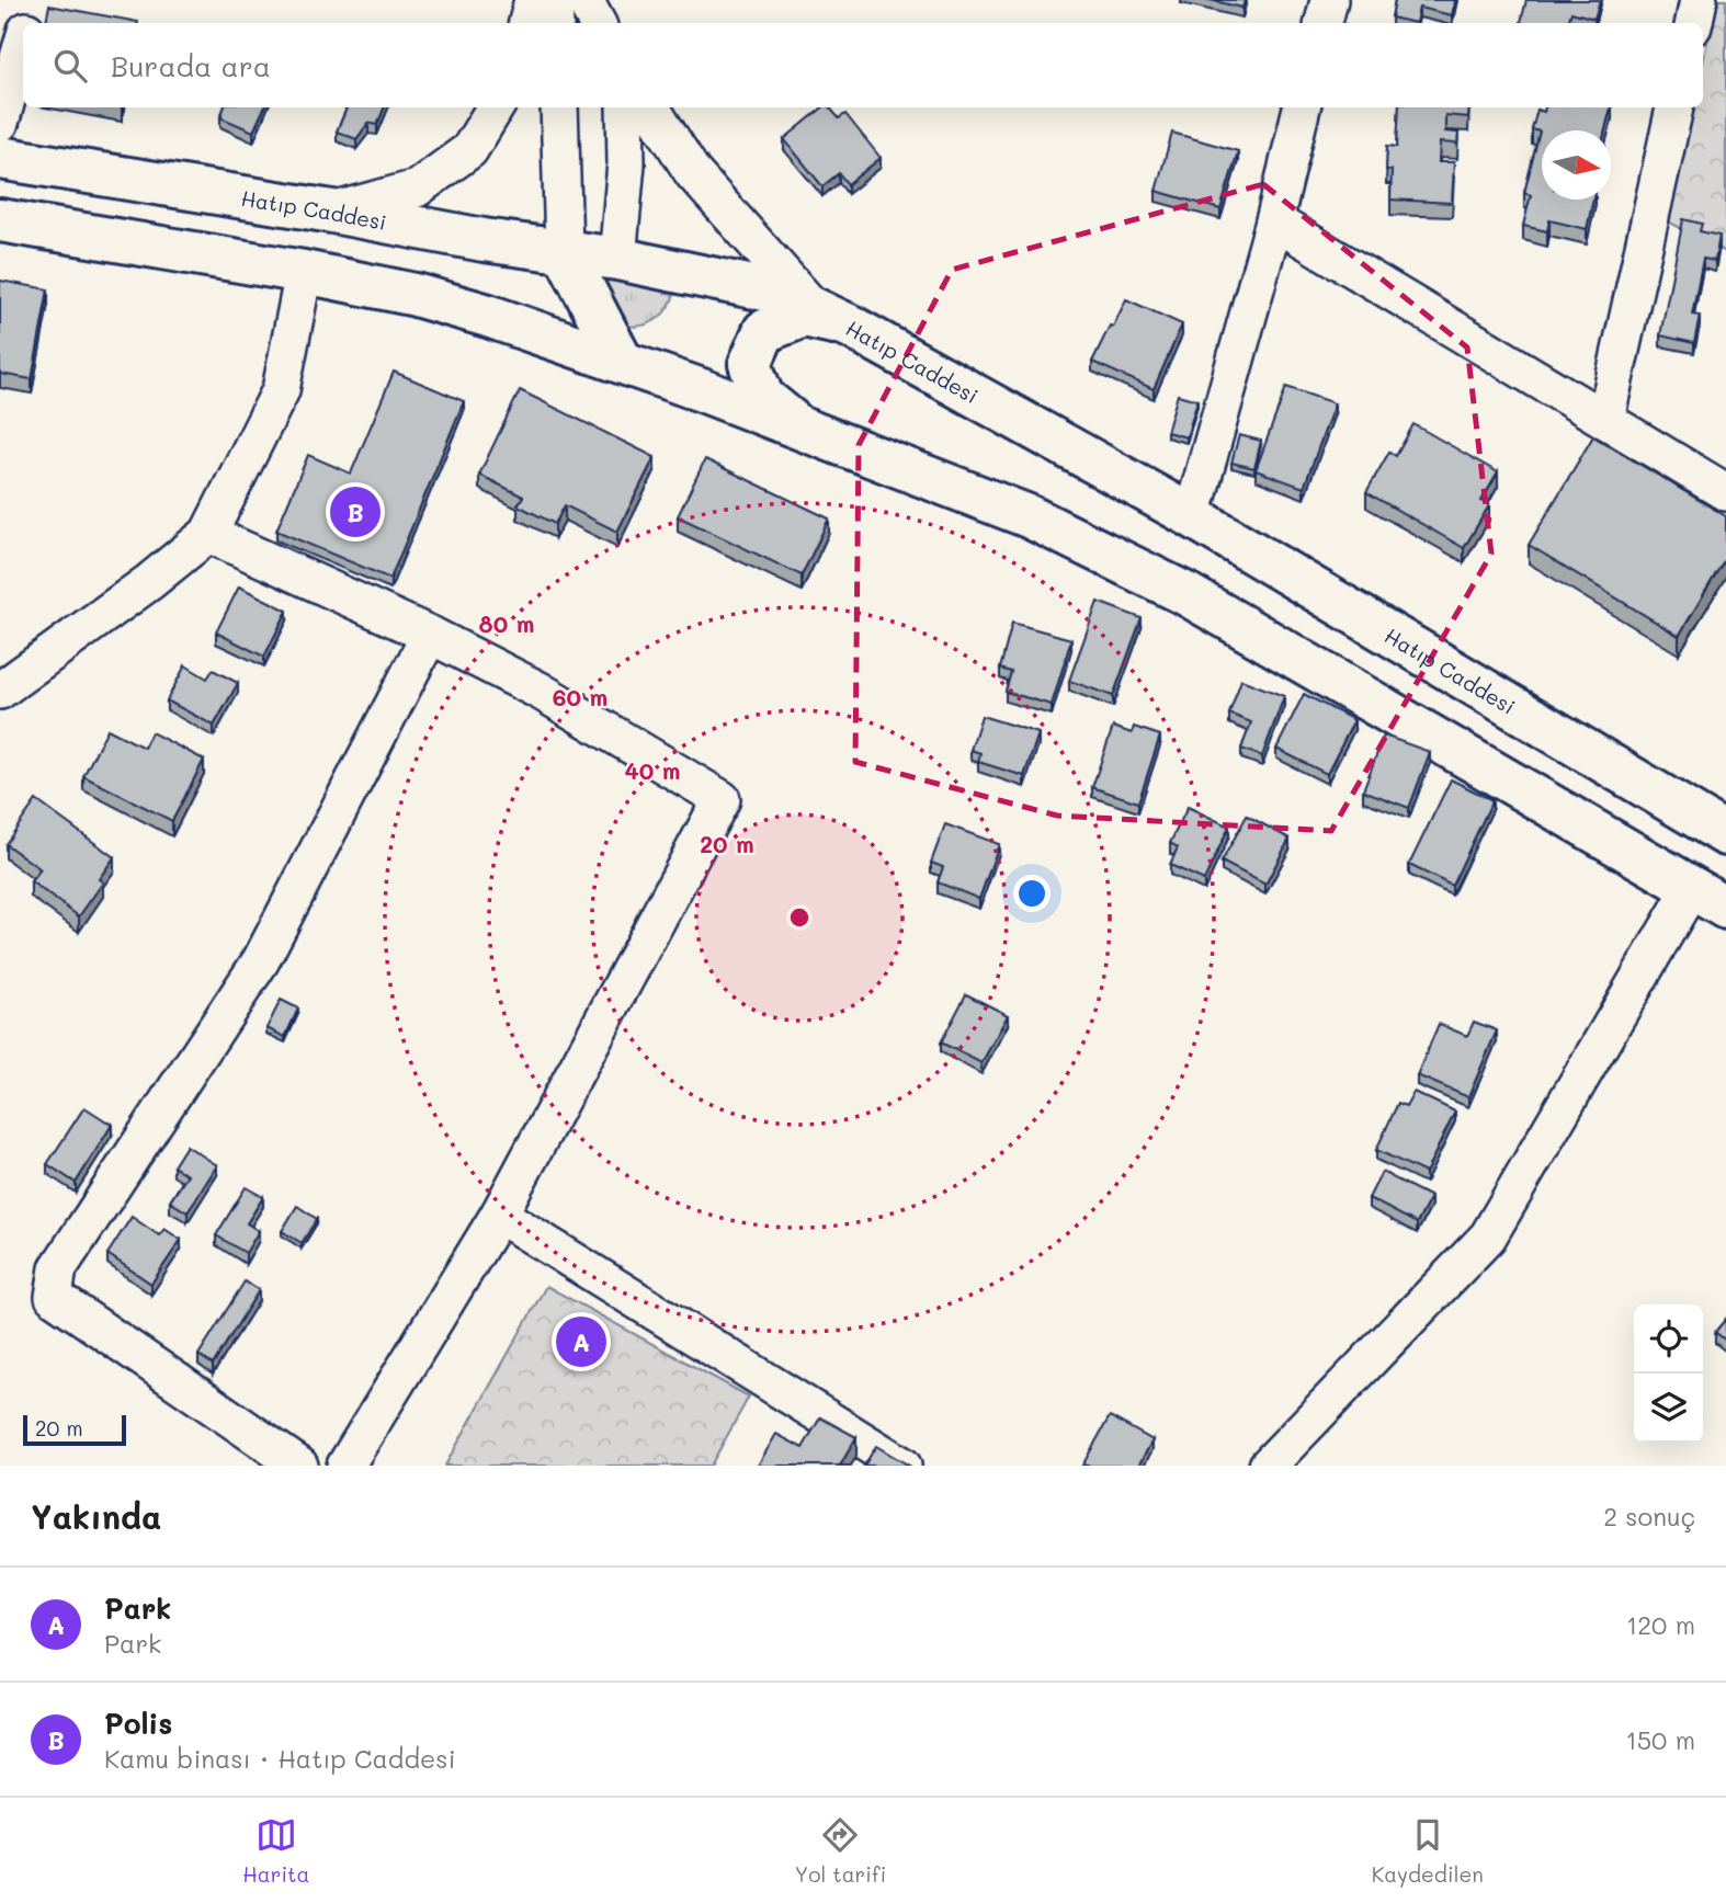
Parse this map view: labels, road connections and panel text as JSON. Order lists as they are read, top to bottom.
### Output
{
  "streets": {
    "main road": ["Hatıp Caddesi"]
  },
  "scale_bar": "20 m",
  "north": "right",
  "page": {
    "search": "Burada ara",
    "pins": ["B", "A"],
    "scale": "20 m",
    "heading": ["Yakında", "2 sonuç"],
    "list": [
      {
        "mark": "A",
        "name": "Park",
        "note": "Park",
        "value": "120 m"
      },
      {
        "mark": "B",
        "name": "Polis",
        "note": "Kamu binası · Hatıp Caddesi",
        "value": "150 m"
      }
    ],
    "nav": ["Harita", "Yol tarifi", "Kaydedilen"]
  },
  "rings": [
    "80 m",
    "60 m",
    "40 m",
    "20 m"
  ]
}
